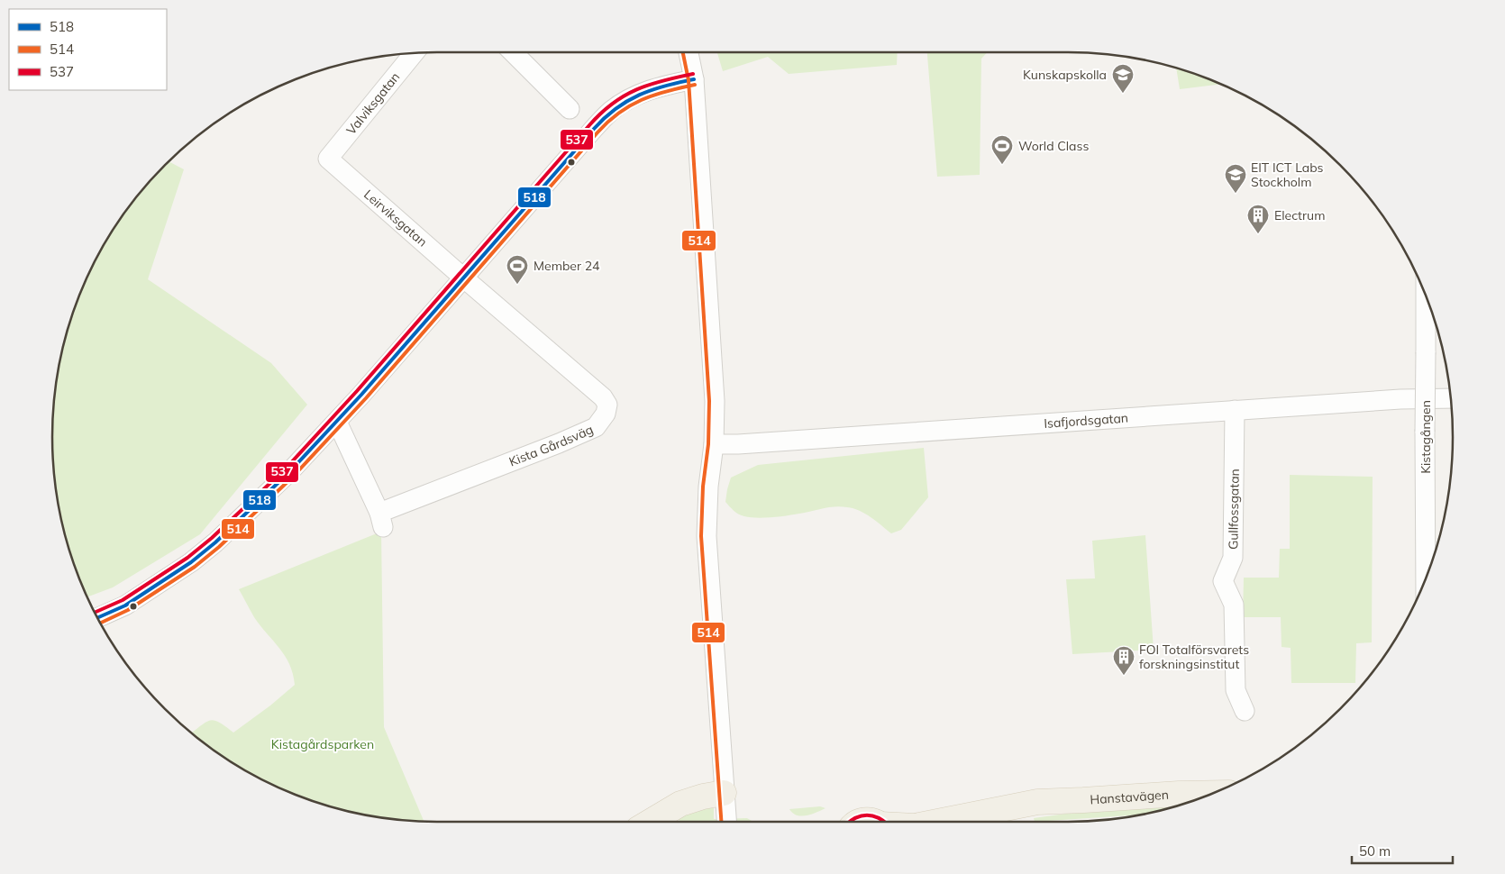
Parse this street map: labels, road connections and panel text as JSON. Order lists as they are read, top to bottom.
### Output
{
  "streets": {
    "main road": ["Hanstavägen"],
    "street": [
      "Valviksgatan",
      "Leirviksgatan",
      "Isafjordsgatan",
      "Kistagången",
      "Kista Gårdsväg",
      "Gullfossgatan"
    ]
  },
  "crossings": [
    ["Valviksgatan", "Leirviksgatan"],
    ["Leirviksgatan", "Kista Gårdsväg"],
    ["Isafjordsgatan", "Gullfossgatan"]
  ],
  "parks": ["Kistagårdsparken"],
  "places": {
    "school or university": ["Kunskapskolla", "EIT ICT Labs Stockholm"],
    "sports": ["World Class", "Member 24"],
    "building": ["Electrum", "FOI Totalförsvarets forskningsinstitut"]
  },
  "lines": ["transit line 514", "transit line 537", "transit line 518"],
  "legend": ["518", "514", "537"],
  "scale_bar": "50 m"
}
